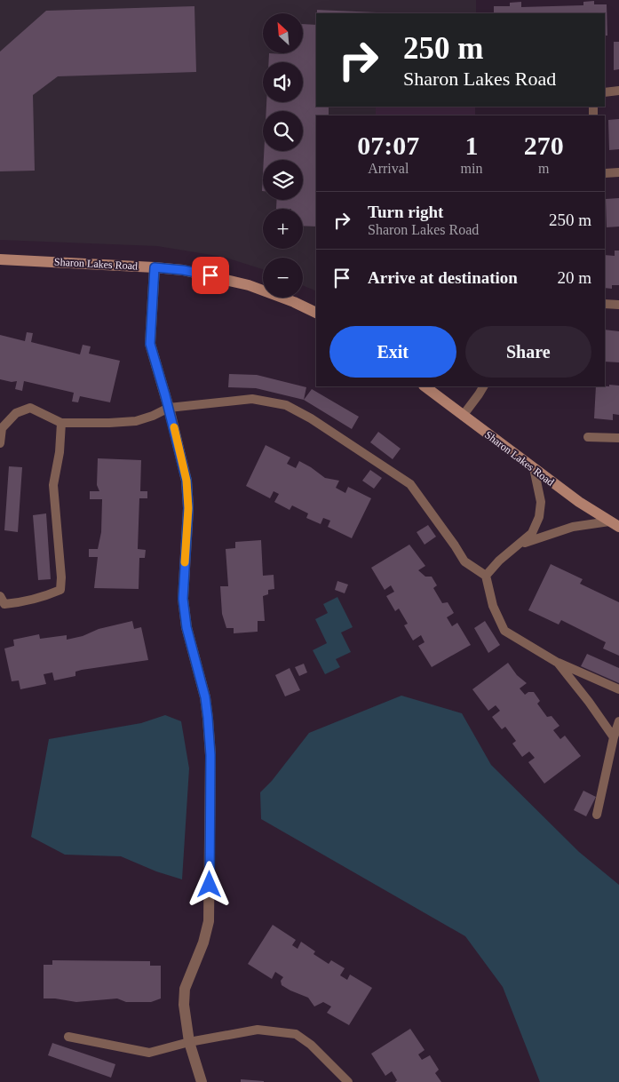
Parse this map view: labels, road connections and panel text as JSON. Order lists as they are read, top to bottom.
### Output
{
  "streets": {
    "street": ["Sharon Lakes Road"]
  },
  "north": "top left",
  "page": {
    "map_buttons": ["+", "−"],
    "turn": ["250 m", "Sharon Lakes Road"],
    "eta": [
      "07:07",
      "Arrival",
      "1",
      "min",
      "270",
      "m"
    ],
    "list": [
      {
        "name": "Turn right",
        "note": "Sharon Lakes Road",
        "value": "250 m"
      },
      {
        "name": "Arrive at destination",
        "value": "20 m"
      }
    ],
    "buttons": ["Exit", "Share"]
  }
}
